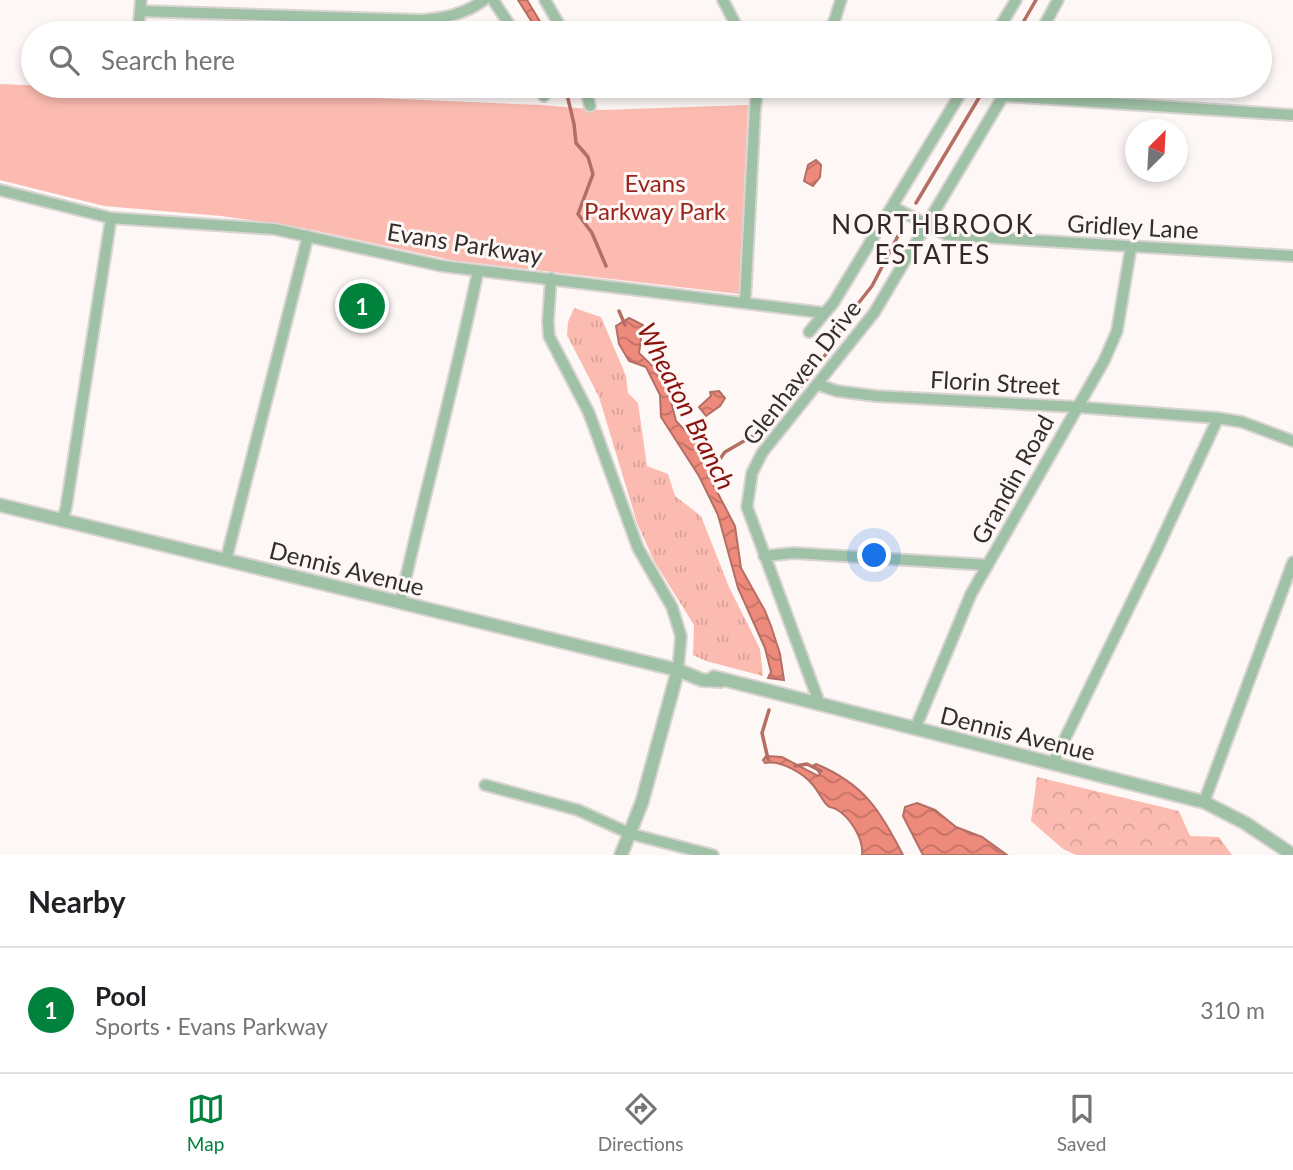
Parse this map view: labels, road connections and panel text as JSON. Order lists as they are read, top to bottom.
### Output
{
  "streets": {
    "street": [
      "Gridley Lane",
      "Evans Parkway",
      "Glenhaven Drive",
      "Florin Street",
      "Grandin Road",
      "Dennis Avenue"
    ]
  },
  "crossings": [
    ["Gridley Lane", "Glenhaven Drive"],
    ["Gridley Lane", "Grandin Road"],
    ["Evans Parkway", "Dennis Avenue"],
    ["Glenhaven Drive", "Florin Street"],
    ["Glenhaven Drive", "Dennis Avenue"],
    ["Florin Street", "Grandin Road"],
    ["Grandin Road", "Dennis Avenue"]
  ],
  "districts": ["NORTHBROOK ESTATES"],
  "water": ["Wheaton Branch"],
  "parks": ["Evans Parkway Park"],
  "north": "top right",
  "page": {
    "search": "Search here",
    "pins": "1",
    "heading": "Nearby",
    "list": [
      {
        "mark": "1",
        "name": "Pool",
        "note": "Sports · Evans Parkway",
        "value": "310 m"
      }
    ],
    "nav": ["Map", "Directions", "Saved"]
  }
}
